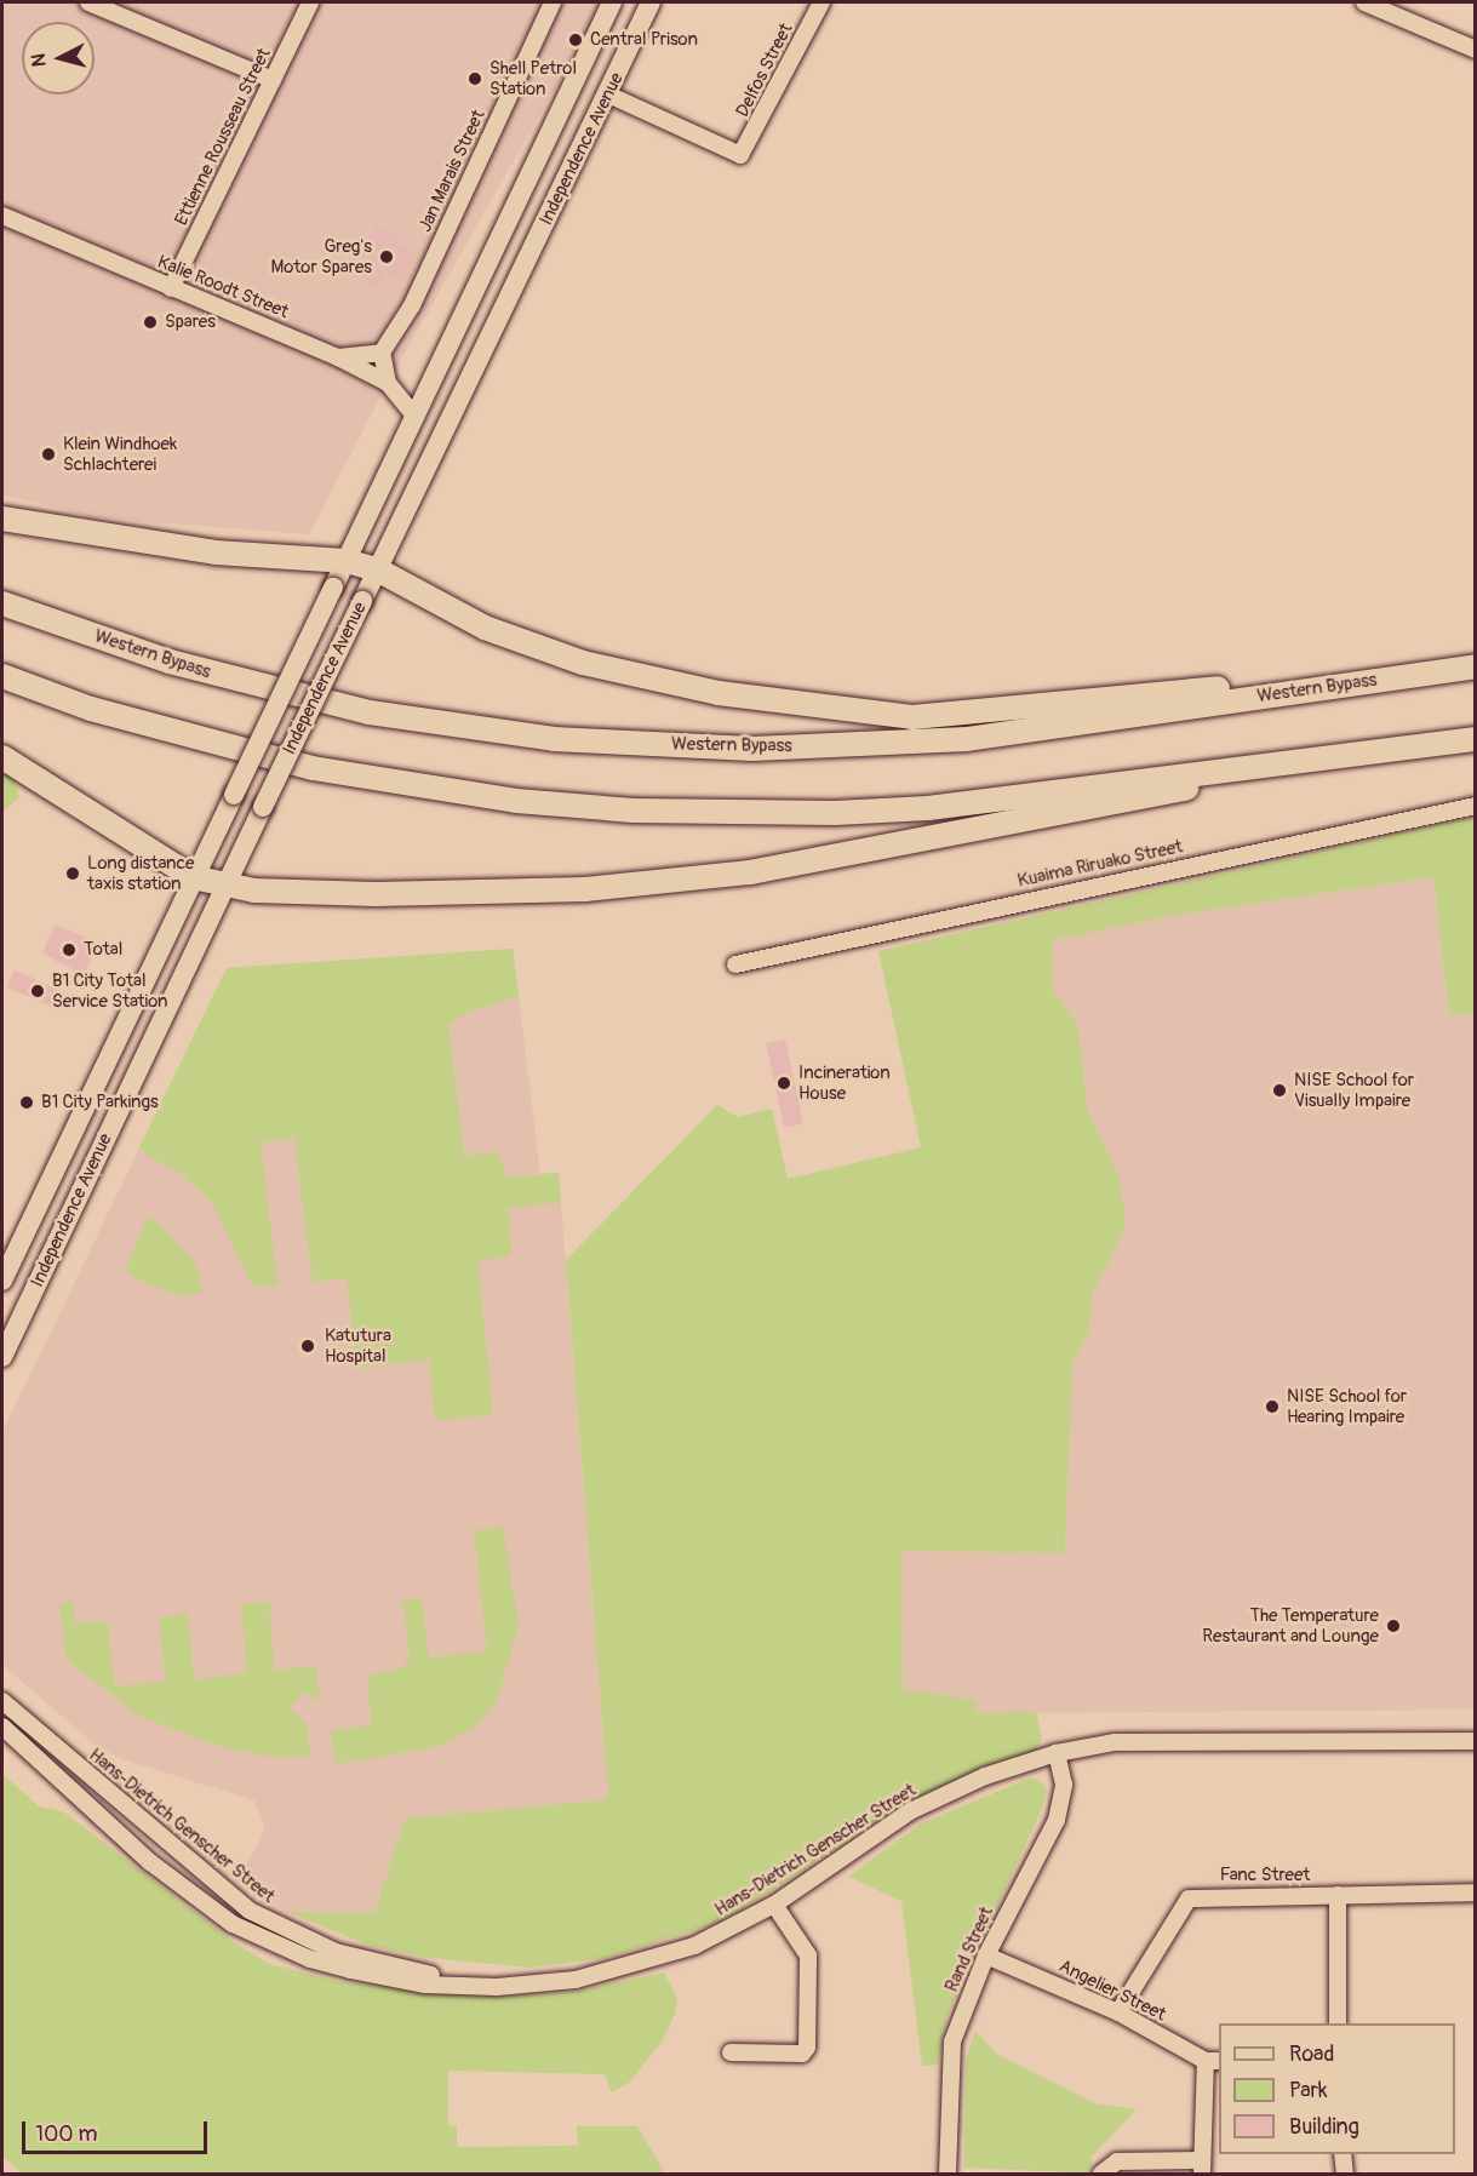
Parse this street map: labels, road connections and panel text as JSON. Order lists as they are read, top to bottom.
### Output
{
  "streets": {
    "highway": ["Western Bypass"],
    "main road": ["Independence Avenue"],
    "street": [
      "Delfos Street",
      "Ettienne Rousseau Street",
      "Jan Marais Street",
      "Kalie Roodt Street",
      "Kuaima Riruako Street",
      "Hans-Dietrich Genscher Street",
      "Fanc Street",
      "Rand Street",
      "Angelier Street"
    ]
  },
  "crossings": [
    ["Delfos Street", "Independence Avenue"],
    ["Ettienne Rousseau Street", "Kalie Roodt Street"],
    ["Independence Avenue", "Kalie Roodt Street"],
    ["Hans-Dietrich Genscher Street", "Rand Street"],
    ["Fanc Street", "Angelier Street"],
    ["Rand Street", "Angelier Street"]
  ],
  "places": [
    "Central Prison",
    "Shell Petrol Station",
    "Greg's Motor Spares",
    "Spares",
    "Klein Windhoek Schlachterei",
    "Long distance taxis station",
    "Total",
    "B1 City Total Service Station",
    "Incineration House",
    "NISE School for Visually Impaire",
    "B1 City Parkings",
    "Katutura Hospital",
    "NISE School for Hearing Impaire",
    "The Temperature Restaurant and Lounge"
  ],
  "legend": ["Road", "Park", "Building"],
  "scale_bar": "100 m",
  "north": "left"
}
